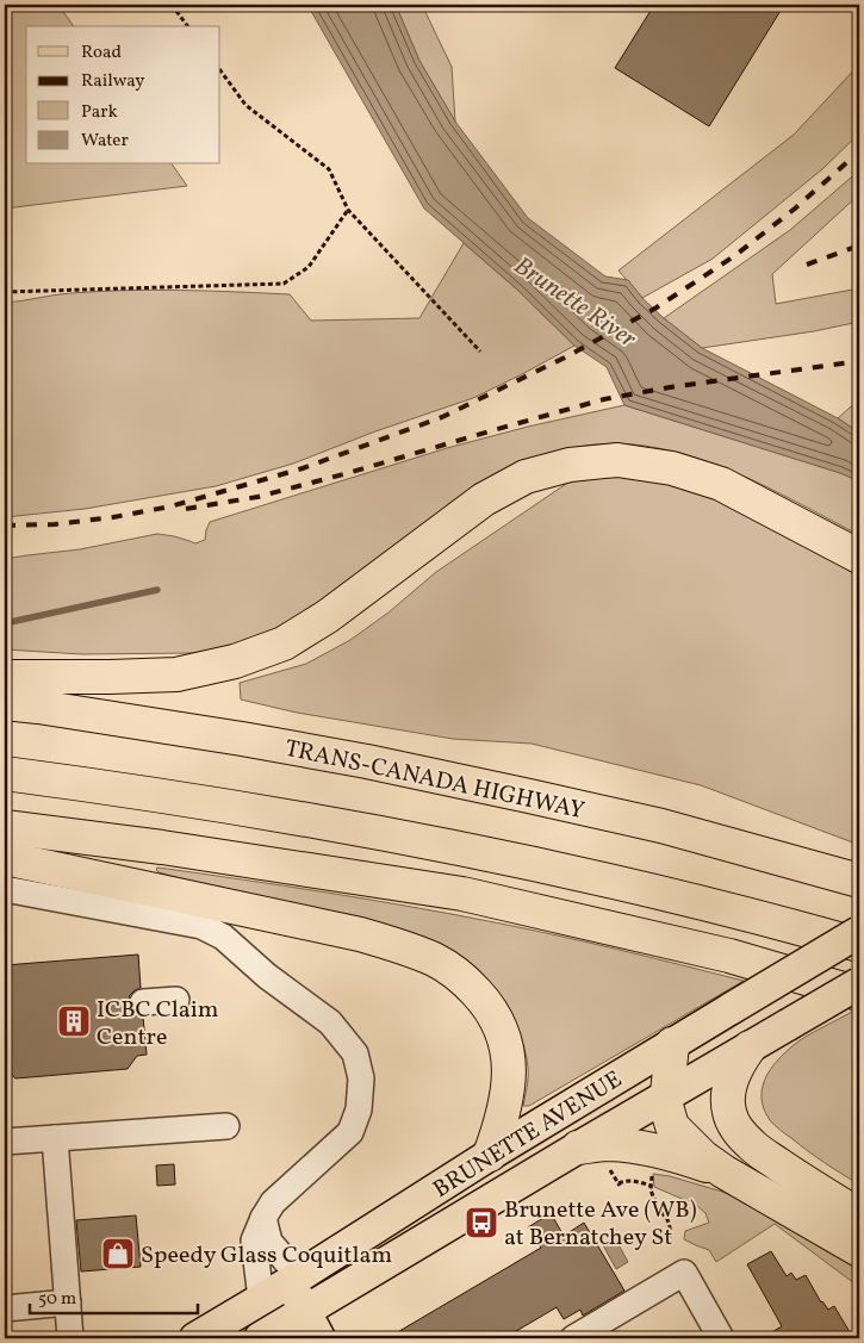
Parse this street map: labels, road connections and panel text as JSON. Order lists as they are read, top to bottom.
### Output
{
  "streets": {
    "highway": ["TRANS-CANADA HIGHWAY"],
    "main road": ["BRUNETTE AVENUE"]
  },
  "water": ["Brunette River"],
  "places": {
    "building": ["ICBC Claim Centre"],
    "bus stop": ["Brunette Ave (WB) at Bernatchey St"],
    "shop": ["Speedy Glass Coquitlam"]
  },
  "legend": [
    "Road",
    "Railway",
    "Park",
    "Water"
  ],
  "scale_bar": "50 m"
}
